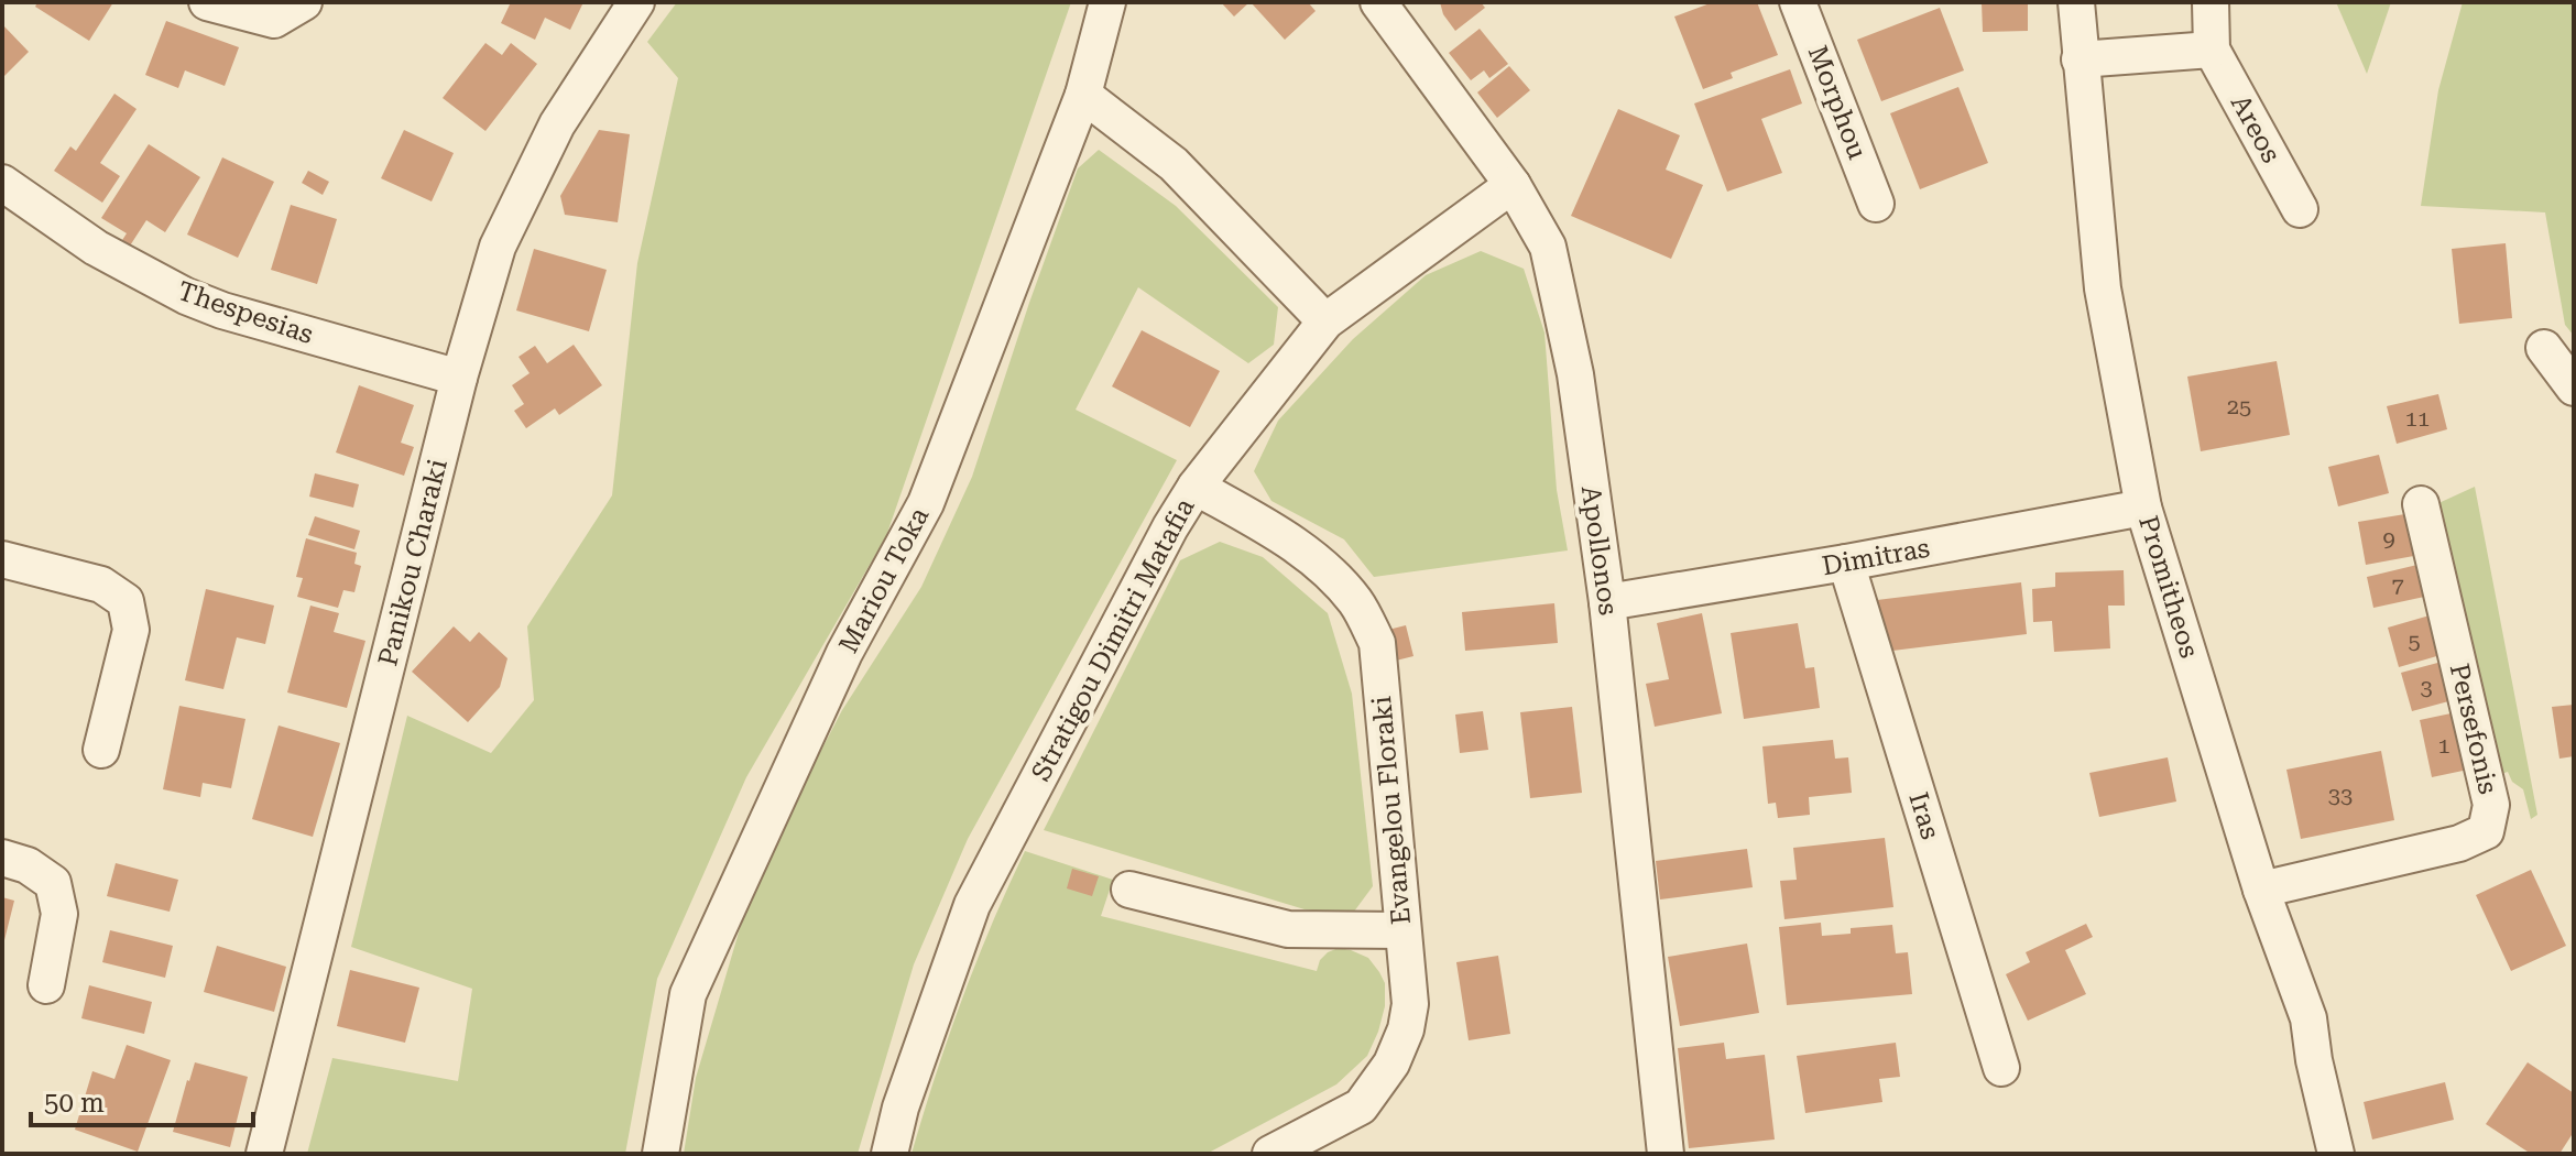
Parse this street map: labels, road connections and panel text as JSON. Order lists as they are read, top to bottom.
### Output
{
  "streets": {
    "street": [
      "Morphou",
      "Areos",
      "Thespesias",
      "Apollonos",
      "Dimitras",
      "Panikou Charaki",
      "Mariou Toka",
      "Promitheos",
      "Stratigou Dimitri Matafia",
      "Persefonis",
      "Evangelou Floraki",
      "Iras"
    ]
  },
  "crossings": [
    ["Thespesias", "Panikou Charaki"],
    ["Apollonos", "Dimitras"],
    ["Apollonos", "Stratigou Dimitri Matafia"],
    ["Dimitras", "Promitheos"],
    ["Dimitras", "Iras"],
    ["Promitheos", "Persefonis"],
    ["Stratigou Dimitri Matafia", "Evangelou Floraki"]
  ],
  "house_numbers": [
    "25",
    "11",
    "9",
    "7",
    "5",
    "3",
    "1",
    "33"
  ],
  "scale_bar": "50 m"
}
